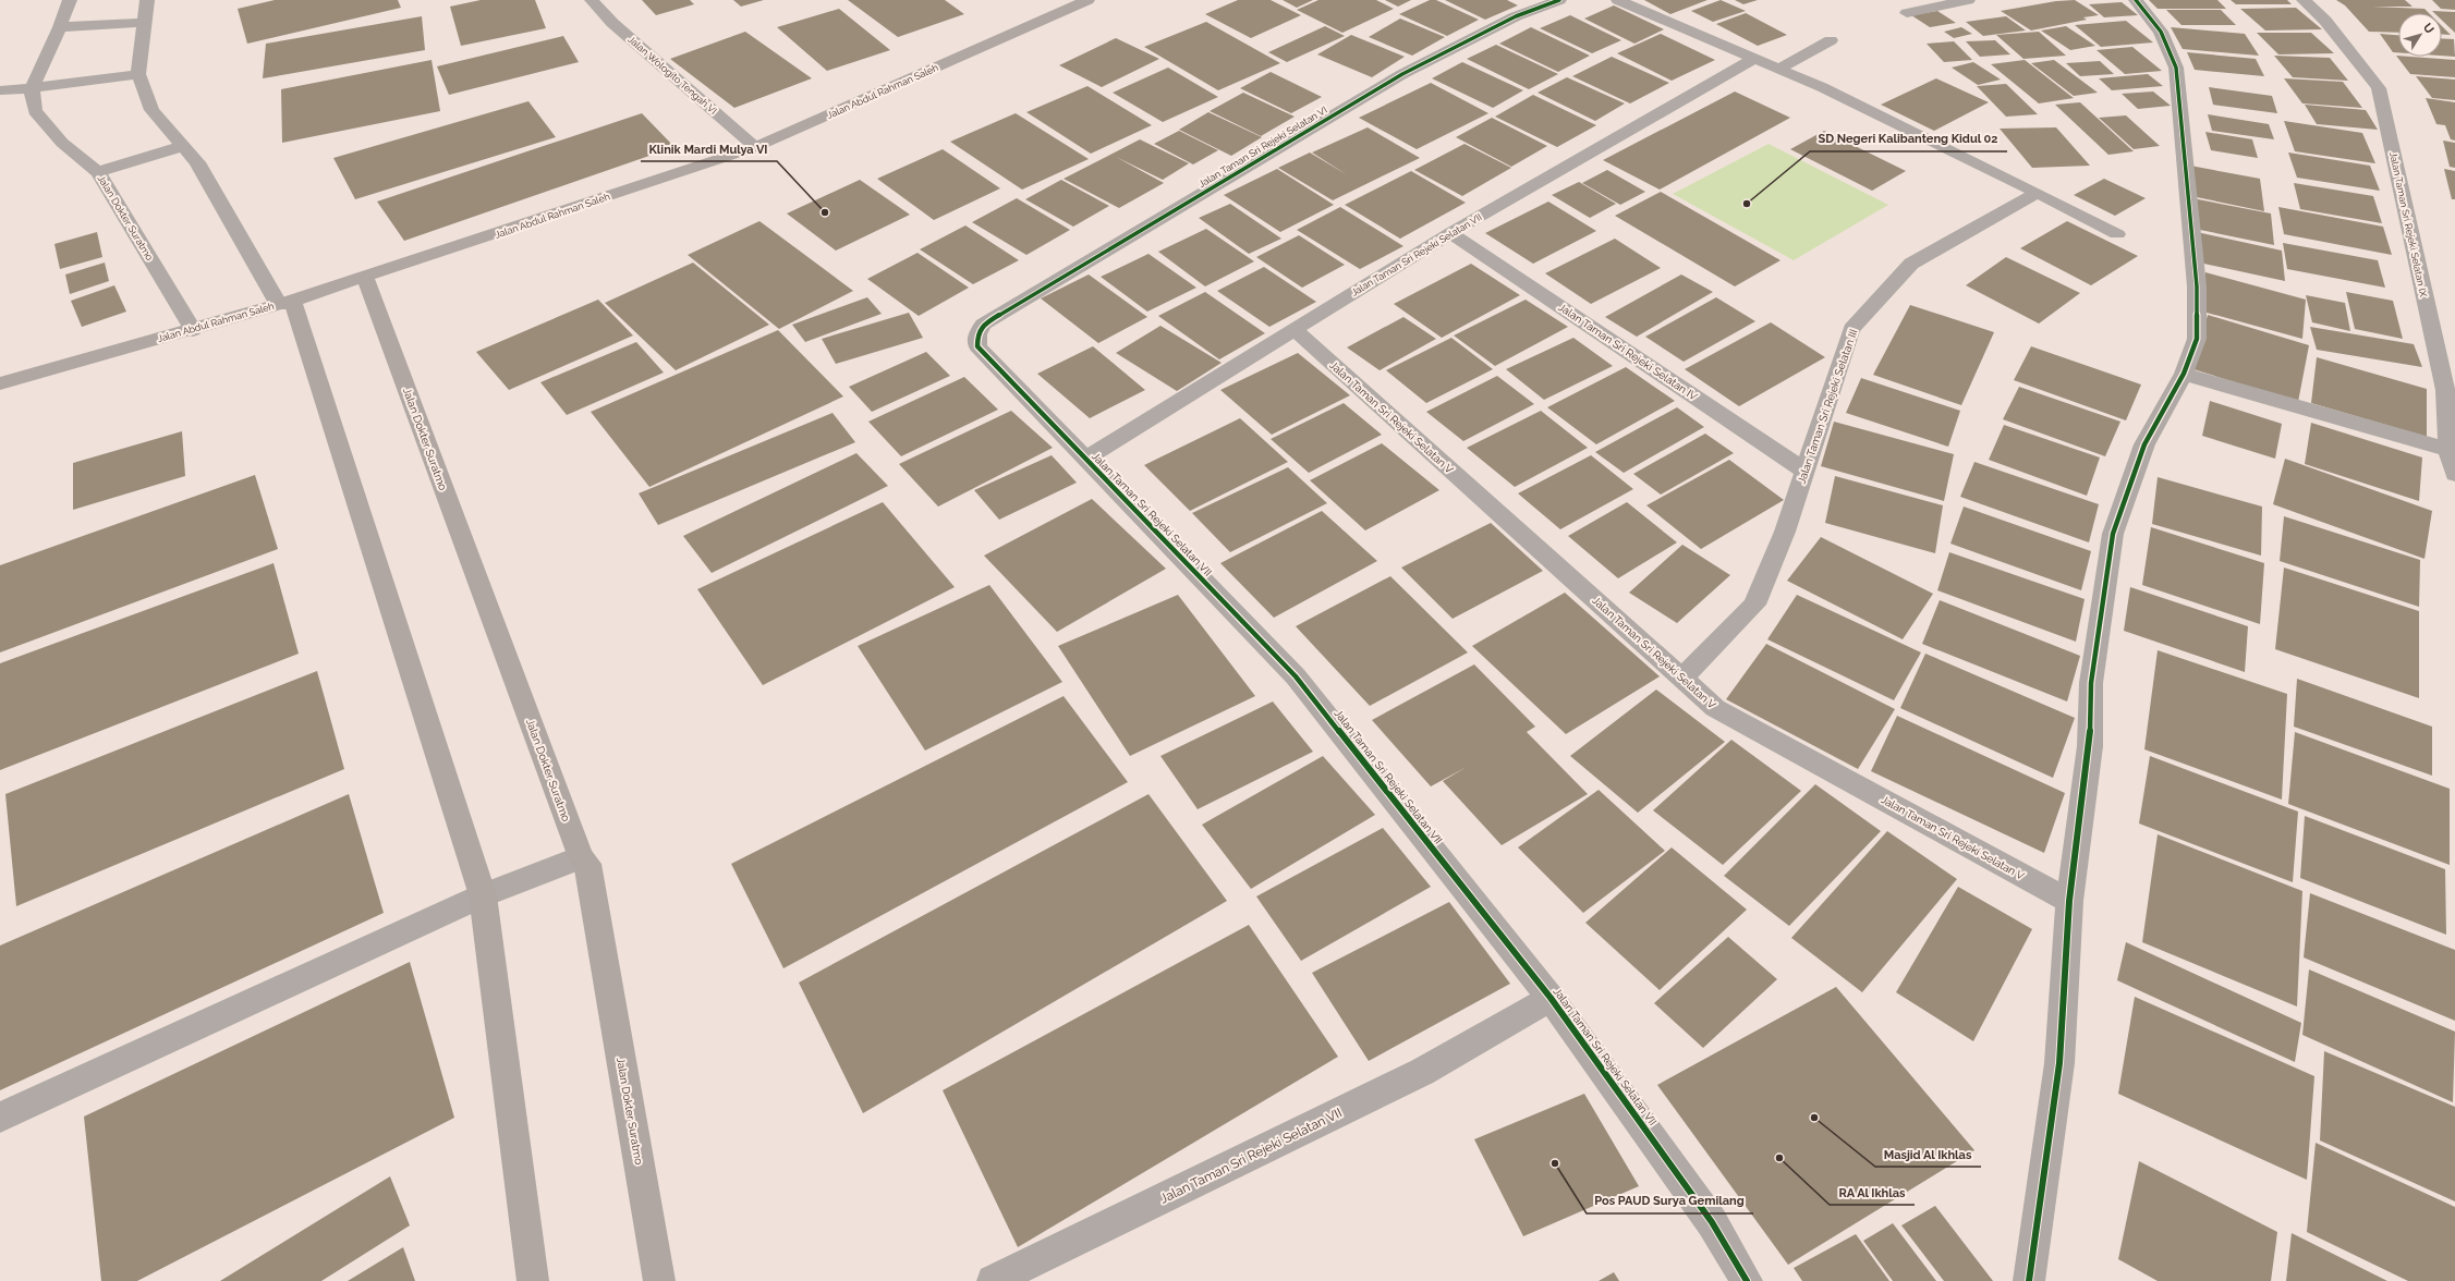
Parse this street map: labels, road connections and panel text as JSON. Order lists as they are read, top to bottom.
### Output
{
  "streets": {
    "street": [
      "Jalan Wologito Tengah VI",
      "Jalan Abdul Rahman Saleh",
      "Jalan Taman Sri Rejeki Selatan VI",
      "Jalan Dokter Suratmo",
      "Jalan Taman Sri Rejeki Selatan IX",
      "Jalan Taman Sri Rejeki Selatan VII",
      "Jalan Taman Sri Rejeki Selatan IV",
      "Jalan Taman Sri Rejeki Selatan III",
      "Jalan Taman Sri Rejeki Selatan V"
    ]
  },
  "crossings": [
    ["Jalan Wologito Tengah VI", "Jalan Abdul Rahman Saleh"],
    ["Jalan Abdul Rahman Saleh", "Jalan Dokter Suratmo"],
    ["Jalan Taman Sri Rejeki Selatan VI", "Jalan Taman Sri Rejeki Selatan VII"],
    ["Jalan Taman Sri Rejeki Selatan VII", "Jalan Taman Sri Rejeki Selatan IV"],
    ["Jalan Taman Sri Rejeki Selatan VII", "Jalan Taman Sri Rejeki Selatan V"],
    ["Jalan Taman Sri Rejeki Selatan IV", "Jalan Taman Sri Rejeki Selatan III"],
    ["Jalan Taman Sri Rejeki Selatan III", "Jalan Taman Sri Rejeki Selatan V"]
  ],
  "places": [
    "SD Negeri Kalibanteng Kidul 02",
    "Klinik Mardi Mulya VI",
    "Masjid Al Ikhlas",
    "RA Al Ikhlas",
    "Pos PAUD Surya Gemilang"
  ],
  "north": "top right"
}
